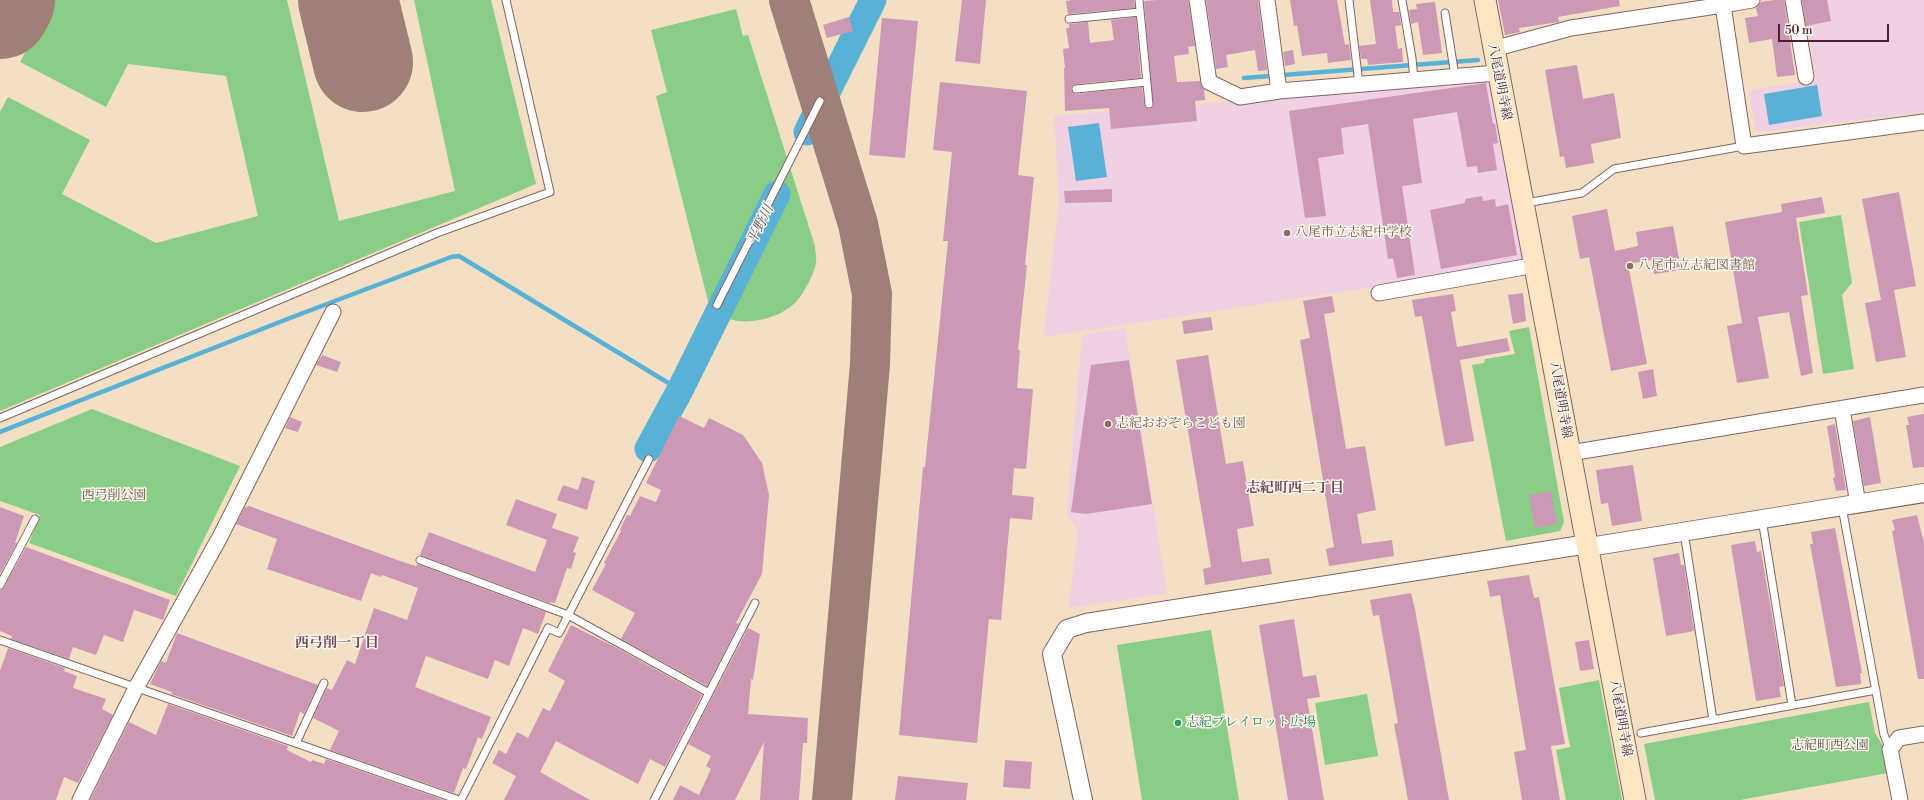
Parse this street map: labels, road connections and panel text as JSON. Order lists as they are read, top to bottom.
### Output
{
  "streets": {
    "main road": ["八尾道明寺線"]
  },
  "districts": ["志紀町西二丁目", "西弓削一丁目"],
  "water": ["平野川"],
  "parks": ["西弓削公園", "志紀町西公園"],
  "places": [
    "八尾市立志紀中学校",
    "八尾市立志紀図書館",
    "志紀おおぞらこども園",
    "志紀プレイロット広場"
  ],
  "scale_bar": "50 m"
}
